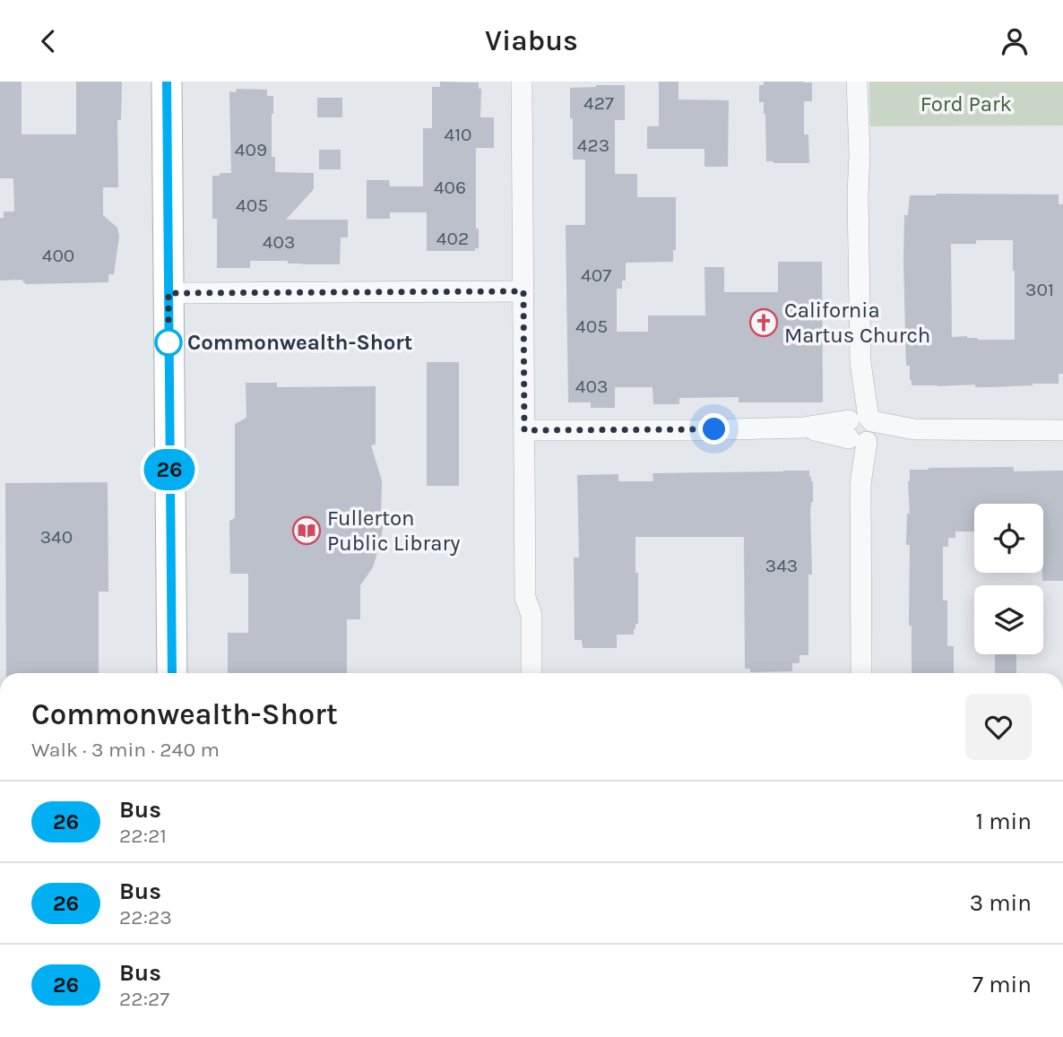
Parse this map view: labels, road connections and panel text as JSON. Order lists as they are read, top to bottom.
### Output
{
  "parks": ["Ford Park"],
  "places": {
    "church": ["California Martus Church"],
    "other": ["Commonwealth-Short"],
    "library": ["Fullerton Public Library"]
  },
  "lines": ["bus line 26"],
  "house_numbers": [
    "427",
    "410",
    "423",
    "409",
    "406",
    "405",
    "402",
    "403",
    "400",
    "407",
    "301",
    "405",
    "403",
    "340",
    "343"
  ],
  "page": {
    "header": "Viabus",
    "on_map": "26",
    "heading": ["Commonwealth-Short", "Walk · 3 min · 240 m"],
    "list": [
      {
        "mark": "26",
        "name": "Bus",
        "note": "22:21",
        "value": "1 min"
      },
      {
        "mark": "26",
        "name": "Bus",
        "note": "22:23",
        "value": "3 min"
      },
      {
        "mark": "26",
        "name": "Bus",
        "note": "22:27",
        "value": "7 min"
      }
    ]
  }
}
